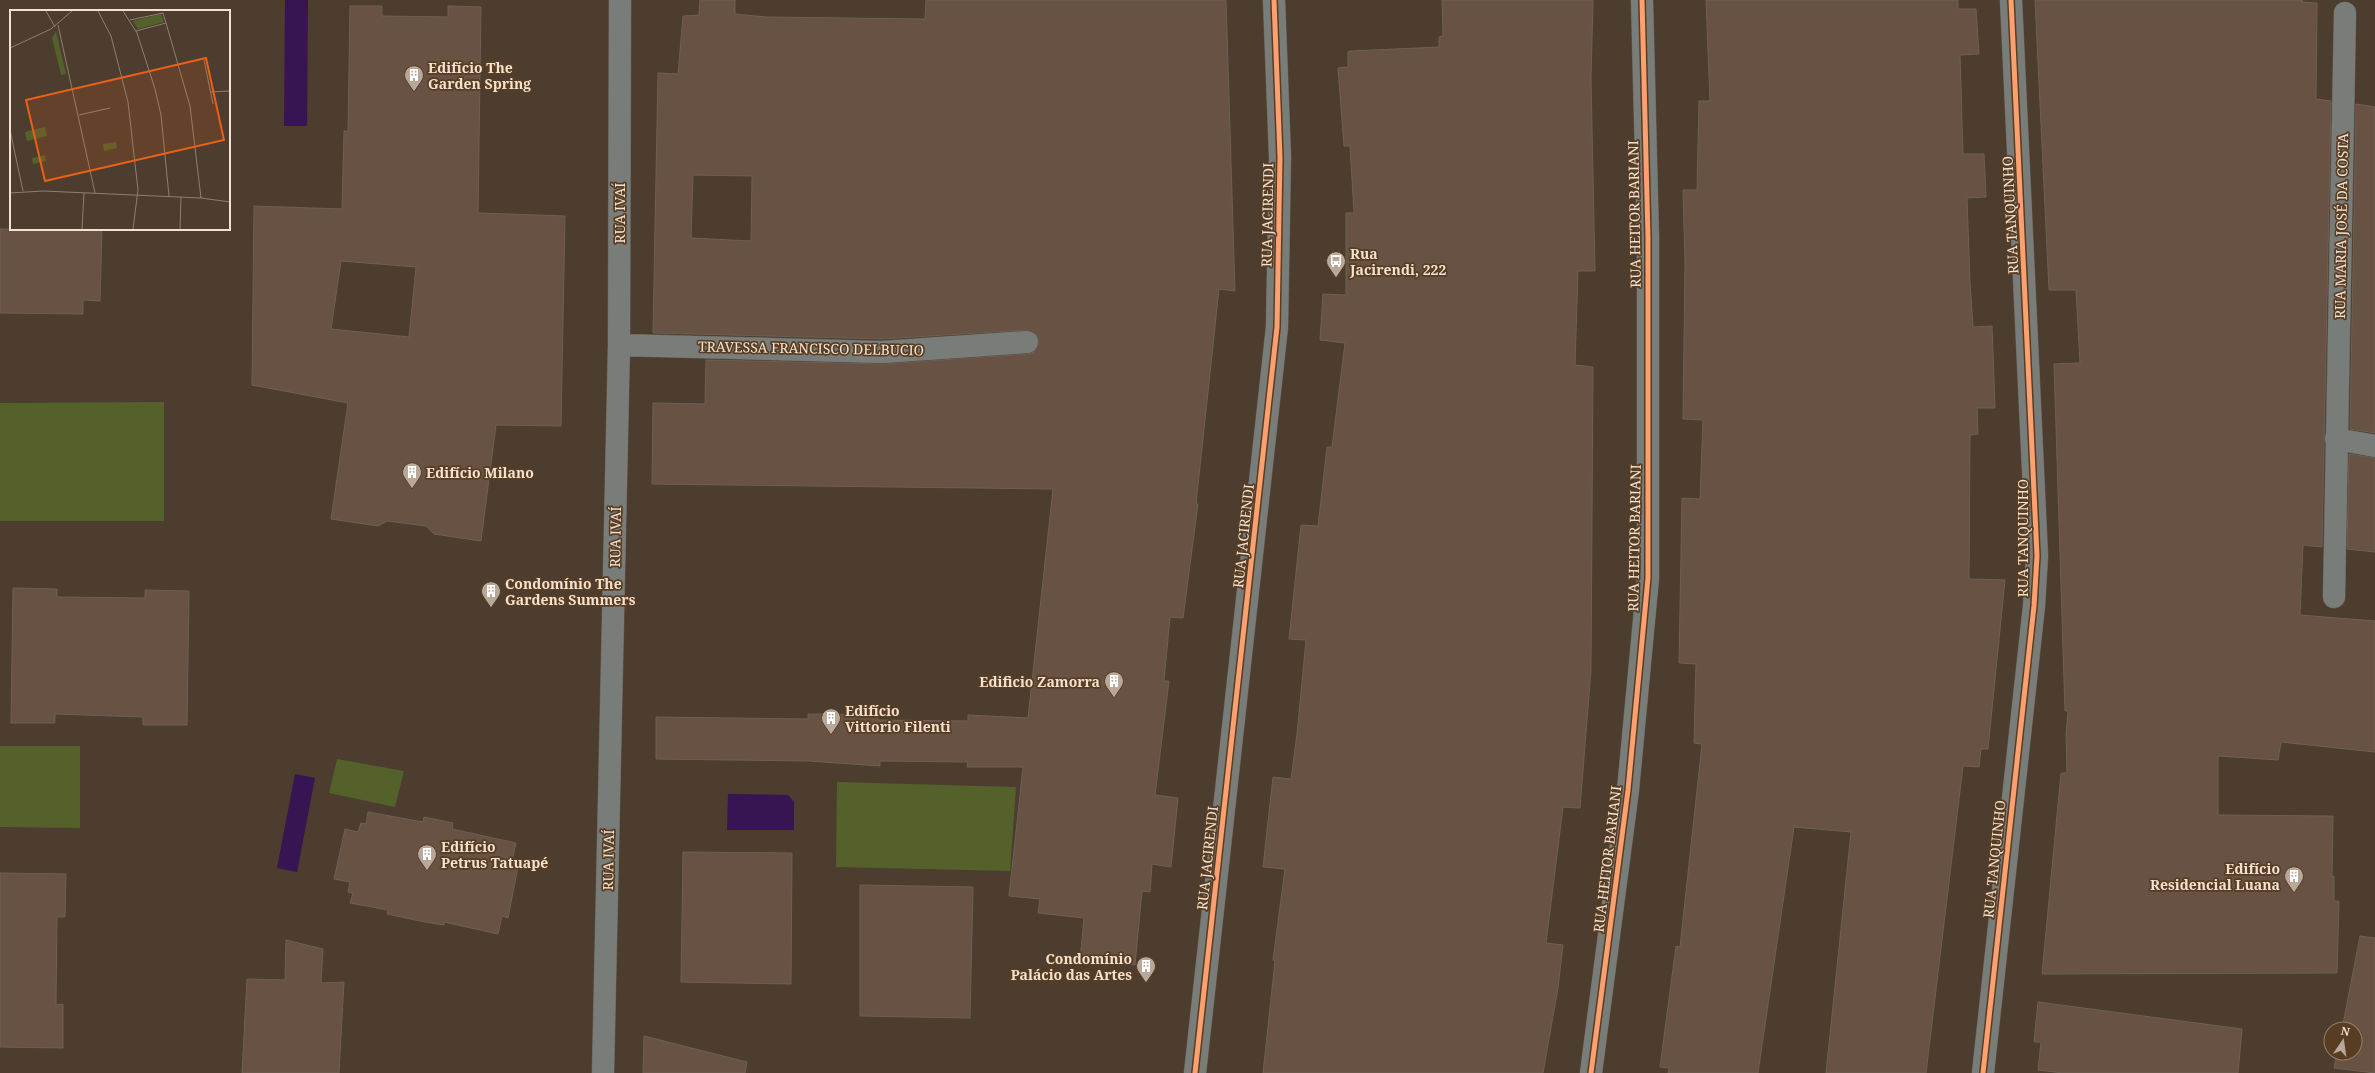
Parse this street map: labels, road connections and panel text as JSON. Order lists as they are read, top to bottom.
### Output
{
  "streets": {
    "street": [
      "RUA IVAÍ",
      "RUA HEITOR BARIANI",
      "RUA JACIRENDI",
      "RUA TANQUINHO",
      "RUA MARIA JOSÉ DA COSTA",
      "TRAVESSA FRANCISCO DELBUCIO"
    ]
  },
  "crossings": [
    ["RUA IVAÍ", "TRAVESSA FRANCISCO DELBUCIO"]
  ],
  "places": {
    "building": [
      "Edifício The Garden Spring",
      "Edifício Milano",
      "Condomínio The Gardens Summers",
      "Edificio Zamorra",
      "Edifício Vittorio Filenti",
      "Edifício Petrus Tatuapé",
      "Edifício Residencial Luana",
      "Condomínio Palácio das Artes"
    ],
    "bus stop": ["Rua Jacirendi, 222"]
  },
  "north": "top"
}
